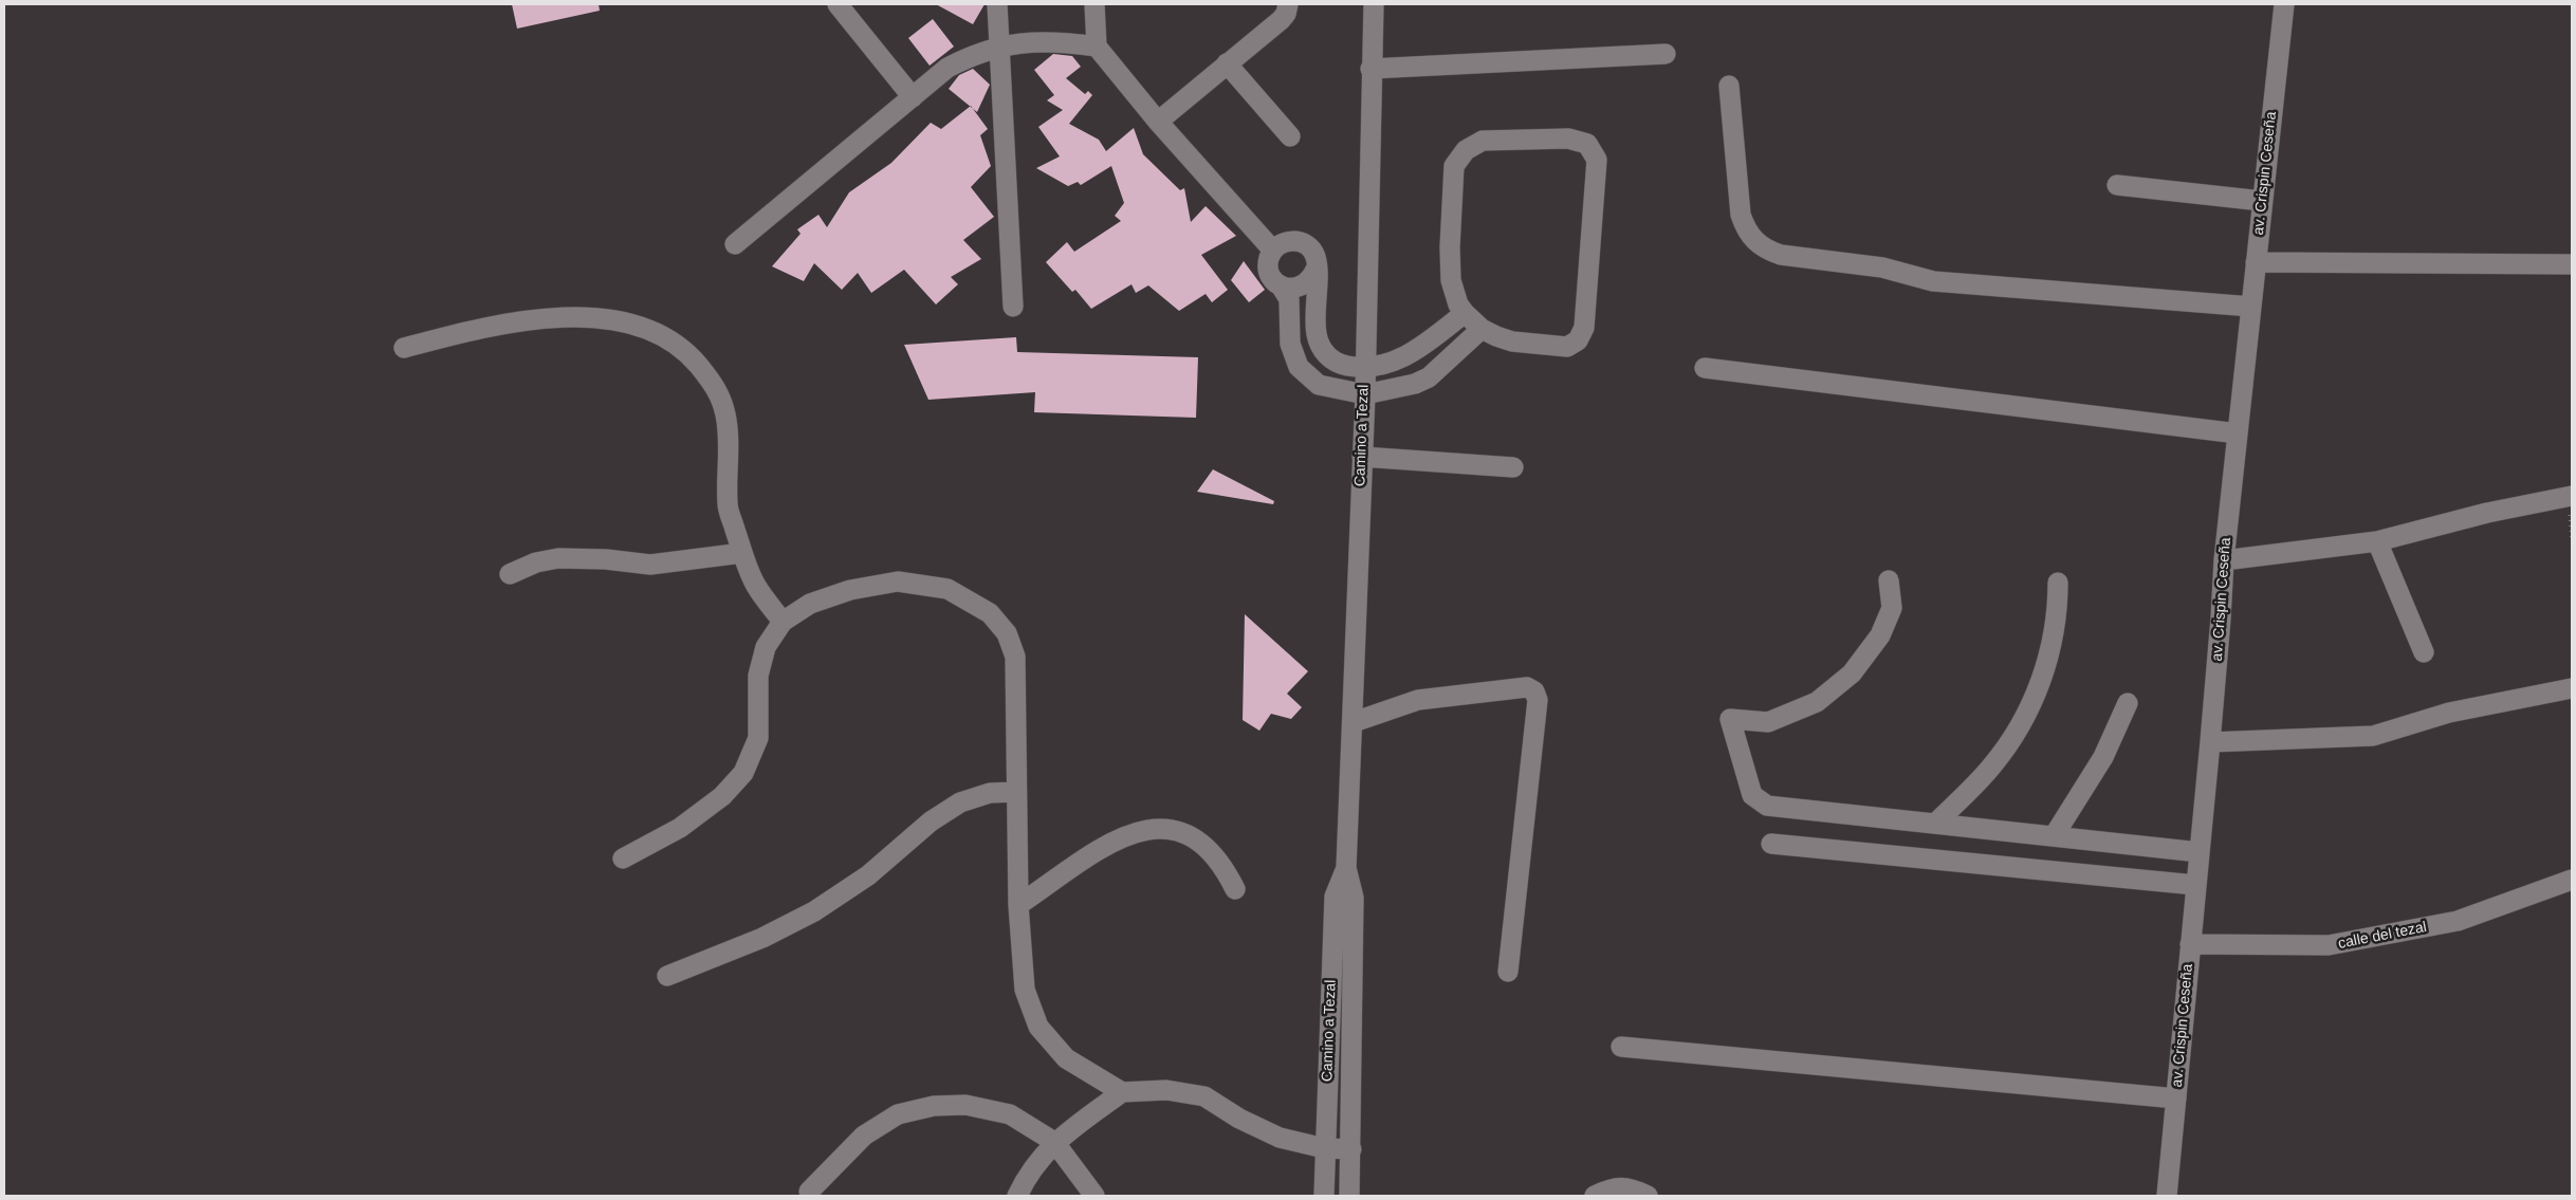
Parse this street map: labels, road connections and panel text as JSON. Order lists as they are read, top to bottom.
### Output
{
  "streets": {
    "street": ["av. Crispin Ceseña", "Camino a Tezal", "calle del tezal"]
  },
  "crossings": [
    ["av. Crispin Ceseña", "calle del tezal"]
  ]
}
